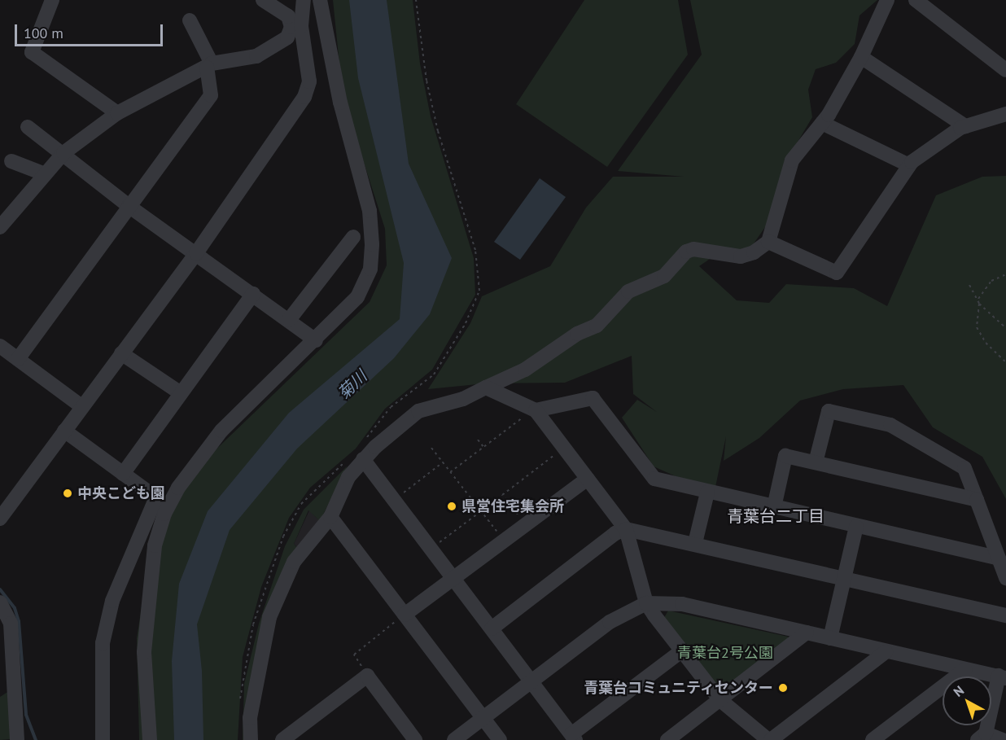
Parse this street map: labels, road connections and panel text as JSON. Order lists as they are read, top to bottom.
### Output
{
  "districts": ["青葉台二丁目"],
  "water": ["菊川"],
  "parks": ["青葉台2号公園"],
  "places": ["中央こども園", "県営住宅集会所", "青葉台コミュニティセンター"],
  "scale_bar": "100 m",
  "north": "top left"
}
